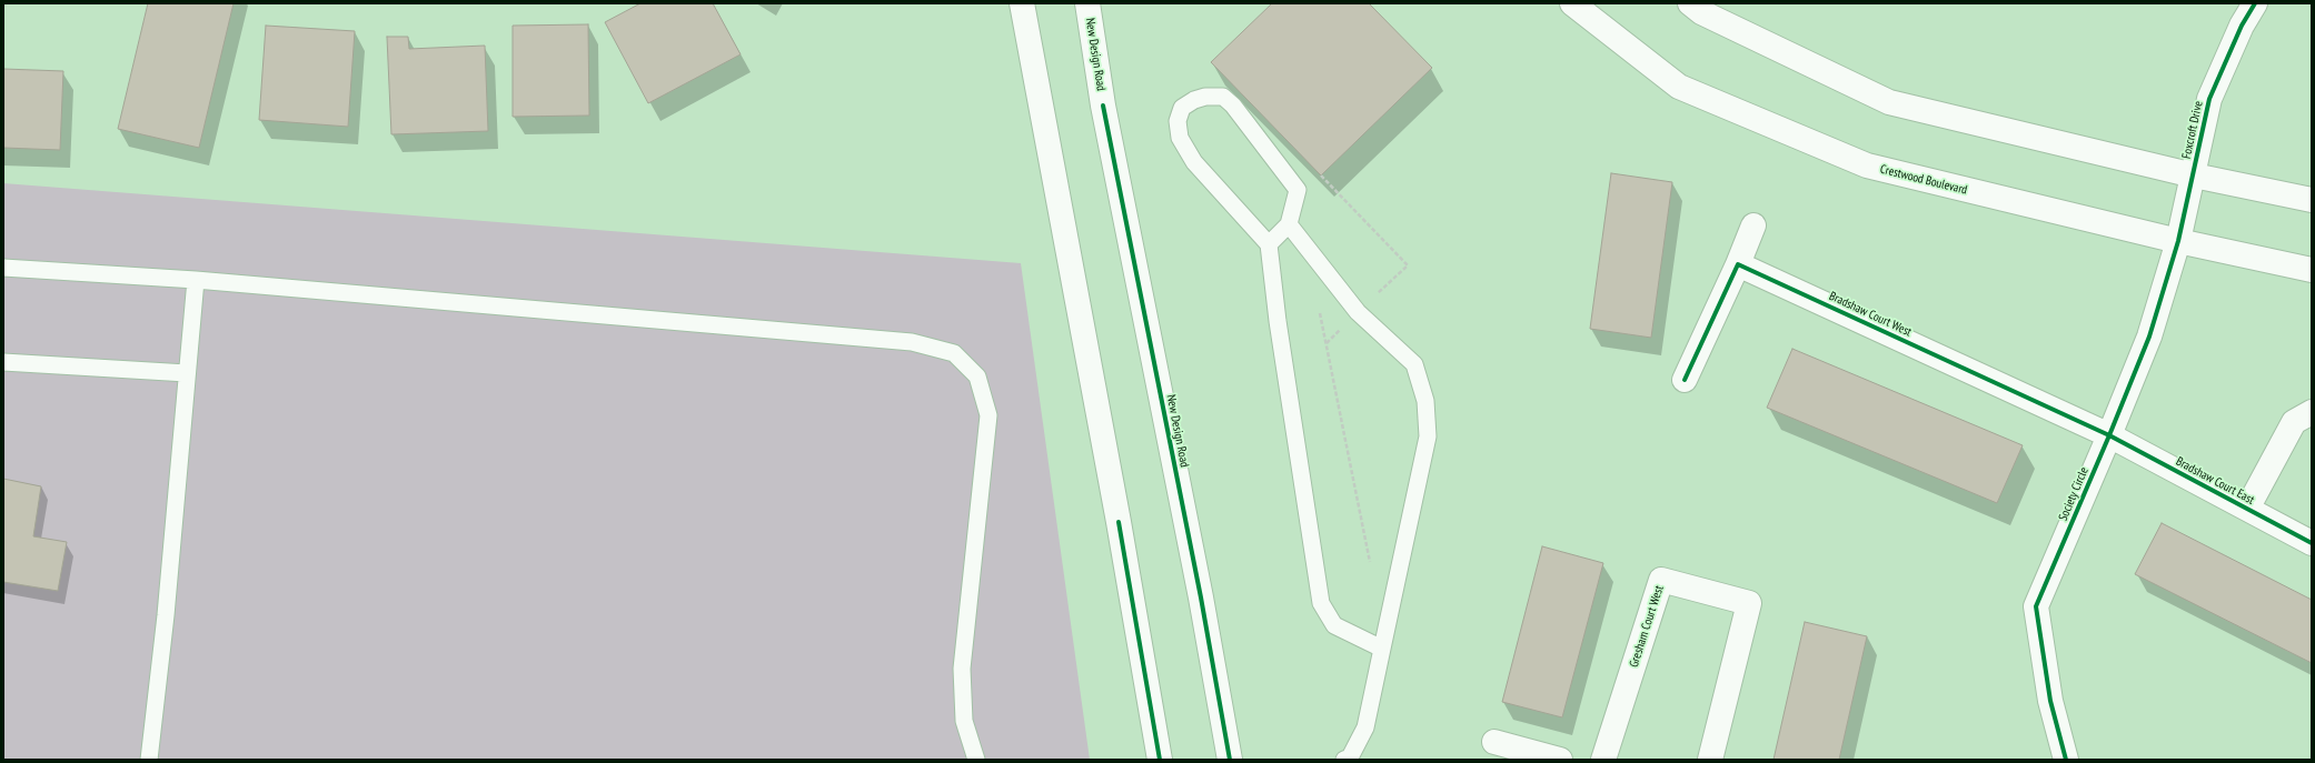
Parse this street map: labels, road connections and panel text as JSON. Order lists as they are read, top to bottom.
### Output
{
  "streets": {
    "main road": [
      "New Design Road",
      "Foxcroft Drive",
      "Crestwood Boulevard",
      "Bradshaw Court West",
      "Bradshaw Court East",
      "Society Circle",
      "Gresham Court West"
    ]
  },
  "crossings": [
    ["Foxcroft Drive", "Crestwood Boulevard"],
    ["Foxcroft Drive", "Society Circle"],
    ["Crestwood Boulevard", "Society Circle"],
    ["Bradshaw Court West", "Bradshaw Court East"],
    ["Bradshaw Court West", "Society Circle"],
    ["Bradshaw Court East", "Society Circle"]
  ]
}
